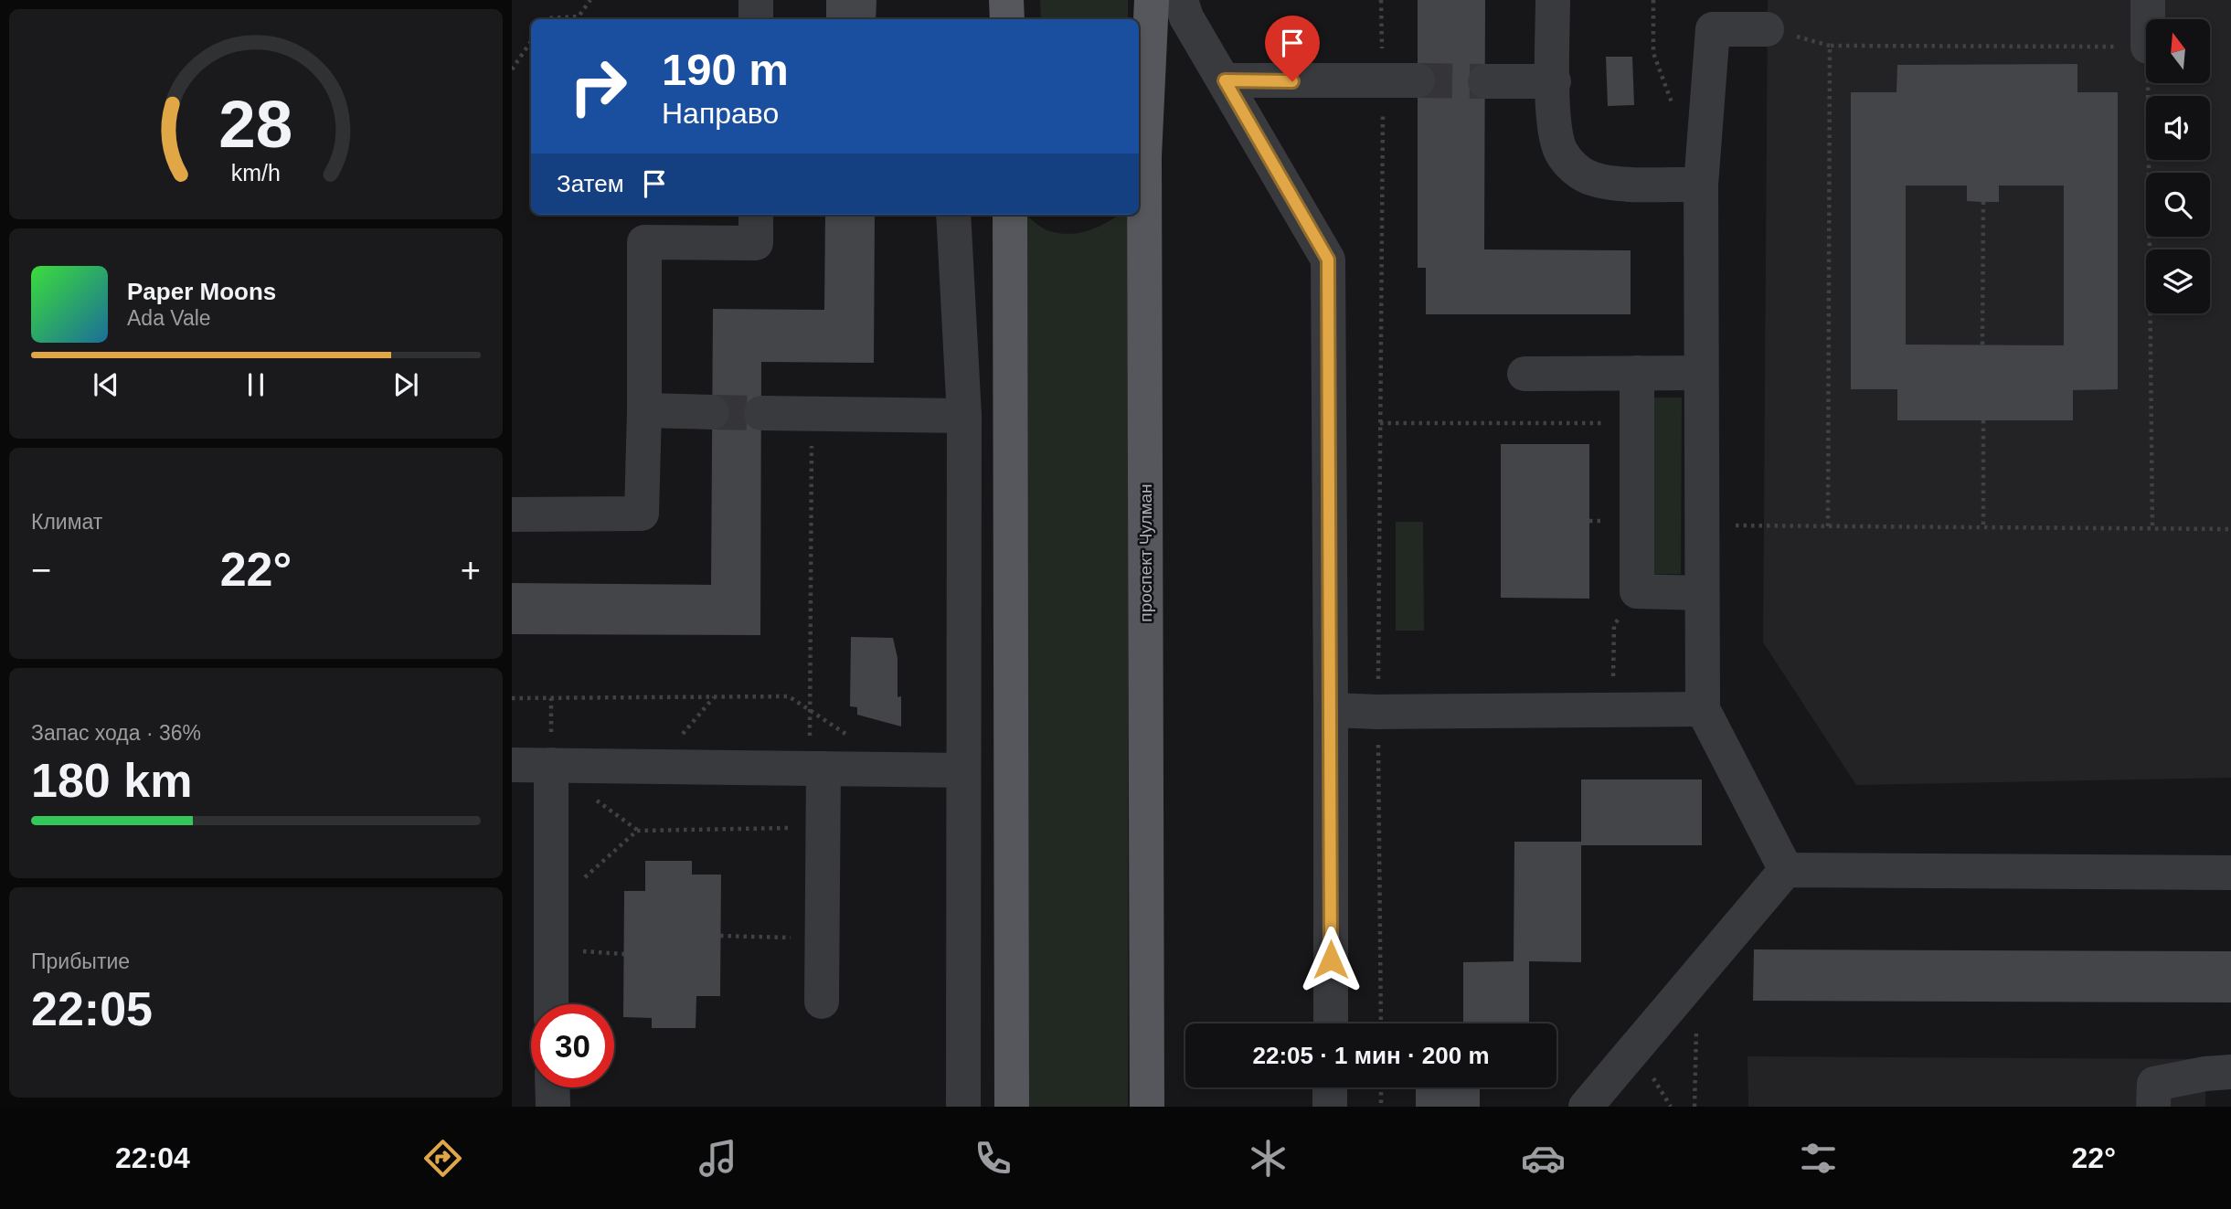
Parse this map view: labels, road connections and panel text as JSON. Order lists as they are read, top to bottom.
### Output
{
  "streets": {
    "main road": ["проспект Чулман"]
  },
  "north": "top",
  "page": {
    "turn": ["190 m", "Направо"],
    "then": "Затем",
    "song": ["Paper Moons", "Ada Vale"],
    "tile": [
      "Климат",
      ["Запас хода · 36%", "180 km"],
      ["Прибытие", "22:05"]
    ],
    "heat": ["−", "22°", "+"],
    "limit": "30",
    "trip": "22:05 · 1 мин · 200 m",
    "tabs": ["22:04", "22°"],
    "gauge": ["28", "km/h"]
  }
}
